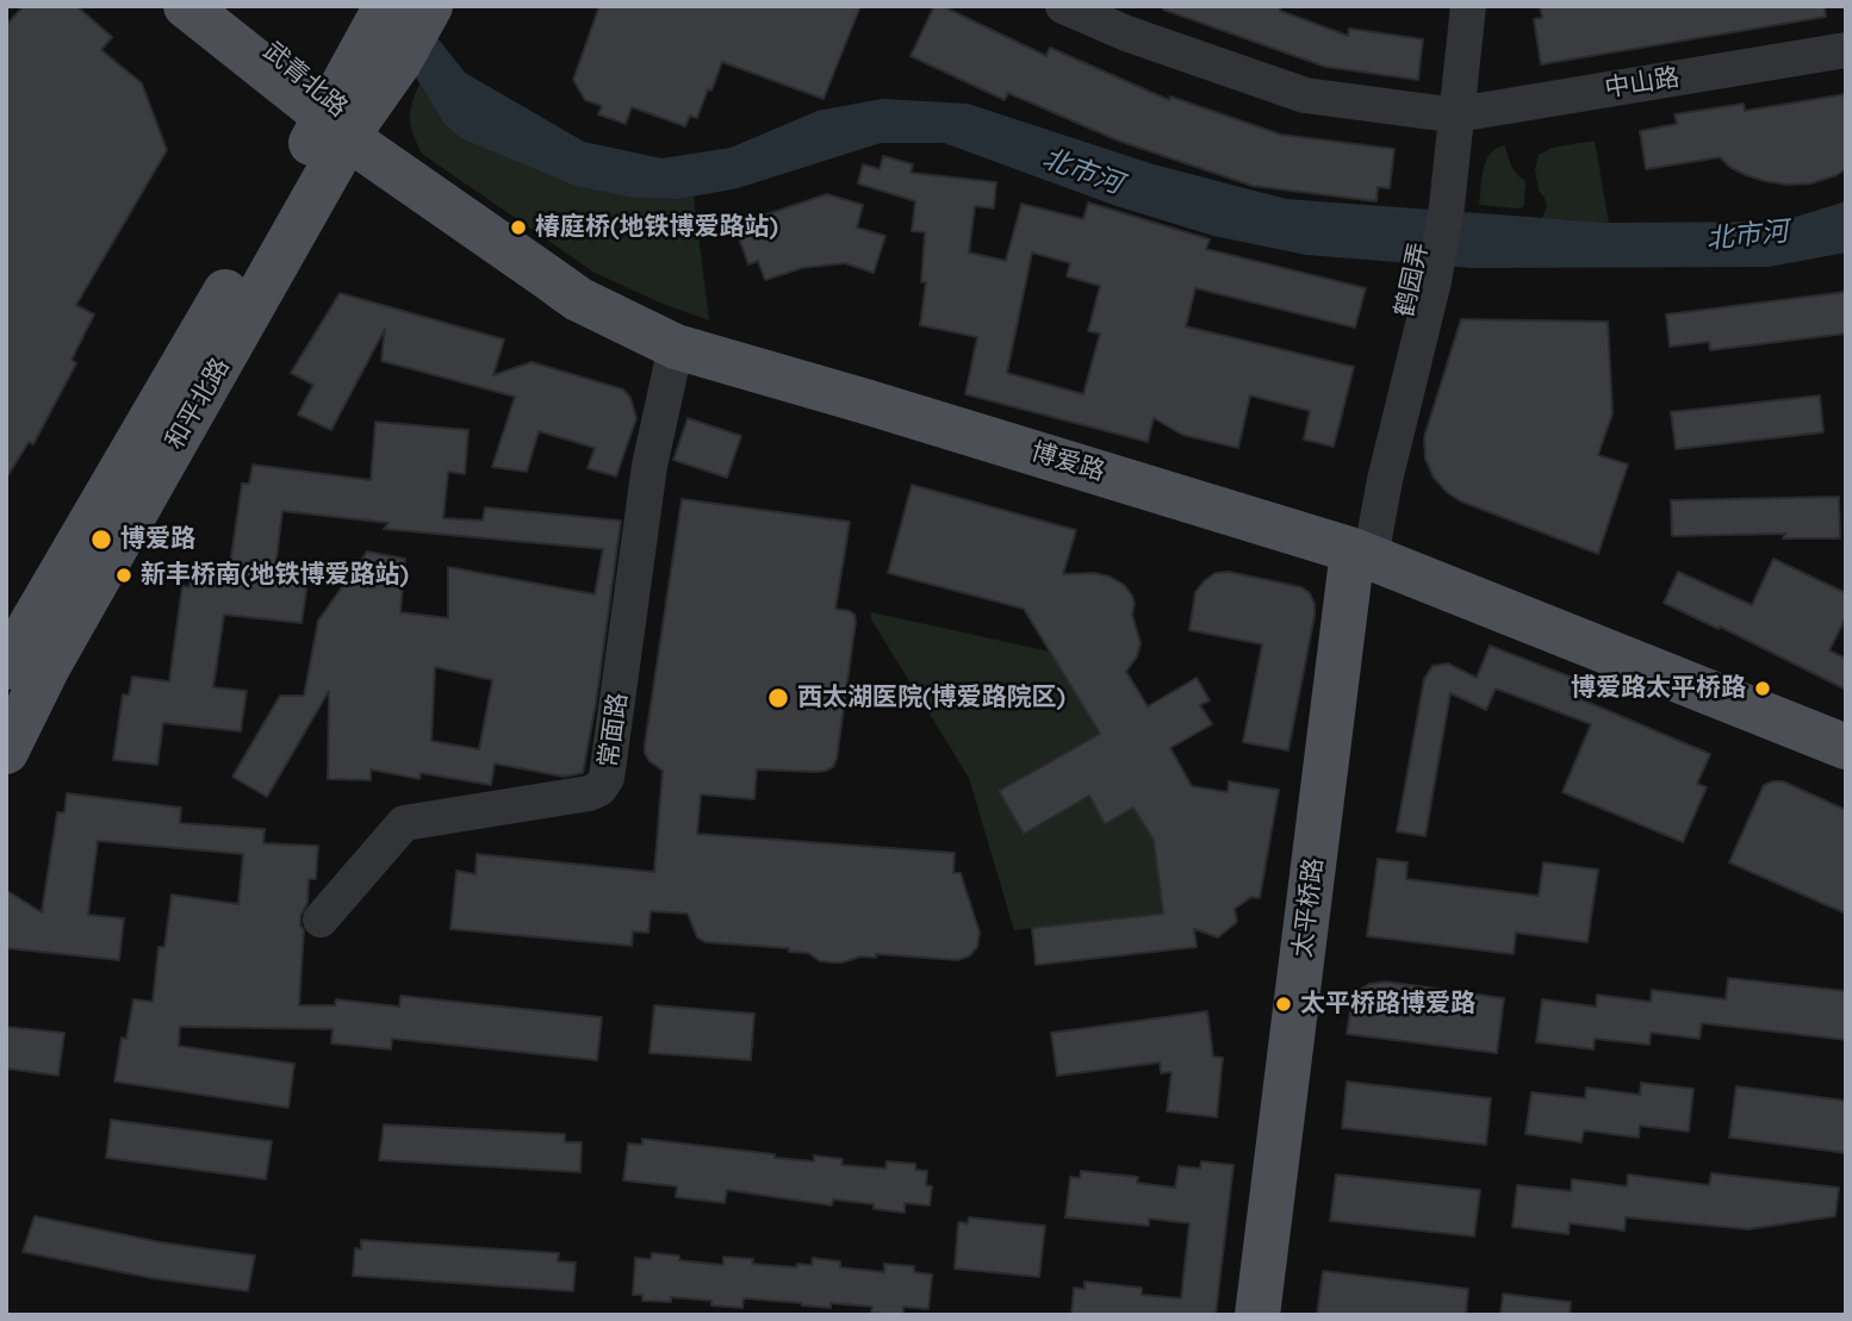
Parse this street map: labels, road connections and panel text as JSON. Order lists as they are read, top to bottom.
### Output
{
  "streets": {
    "main road": [
      "武青北路",
      "和平北路",
      "博爱路",
      "太平桥路"
    ],
    "street": ["中山路", "鹤园弄", "常面路"]
  },
  "crossings": [
    ["武青北路", "和平北路"],
    ["武青北路", "博爱路"],
    ["中山路", "鹤园弄"],
    ["鹤园弄", "博爱路"],
    ["鹤园弄", "太平桥路"],
    ["和平北路", "博爱路"],
    ["博爱路", "常面路"],
    ["博爱路", "太平桥路"]
  ],
  "water": ["北市河"],
  "places": [
    "椿庭桥(地铁博爱路站)",
    "博爱路",
    "新丰桥南(地铁博爱路站)",
    "博爱路太平桥路",
    "西太湖医院(博爱路院区)",
    "太平桥路博爱路"
  ]
}
